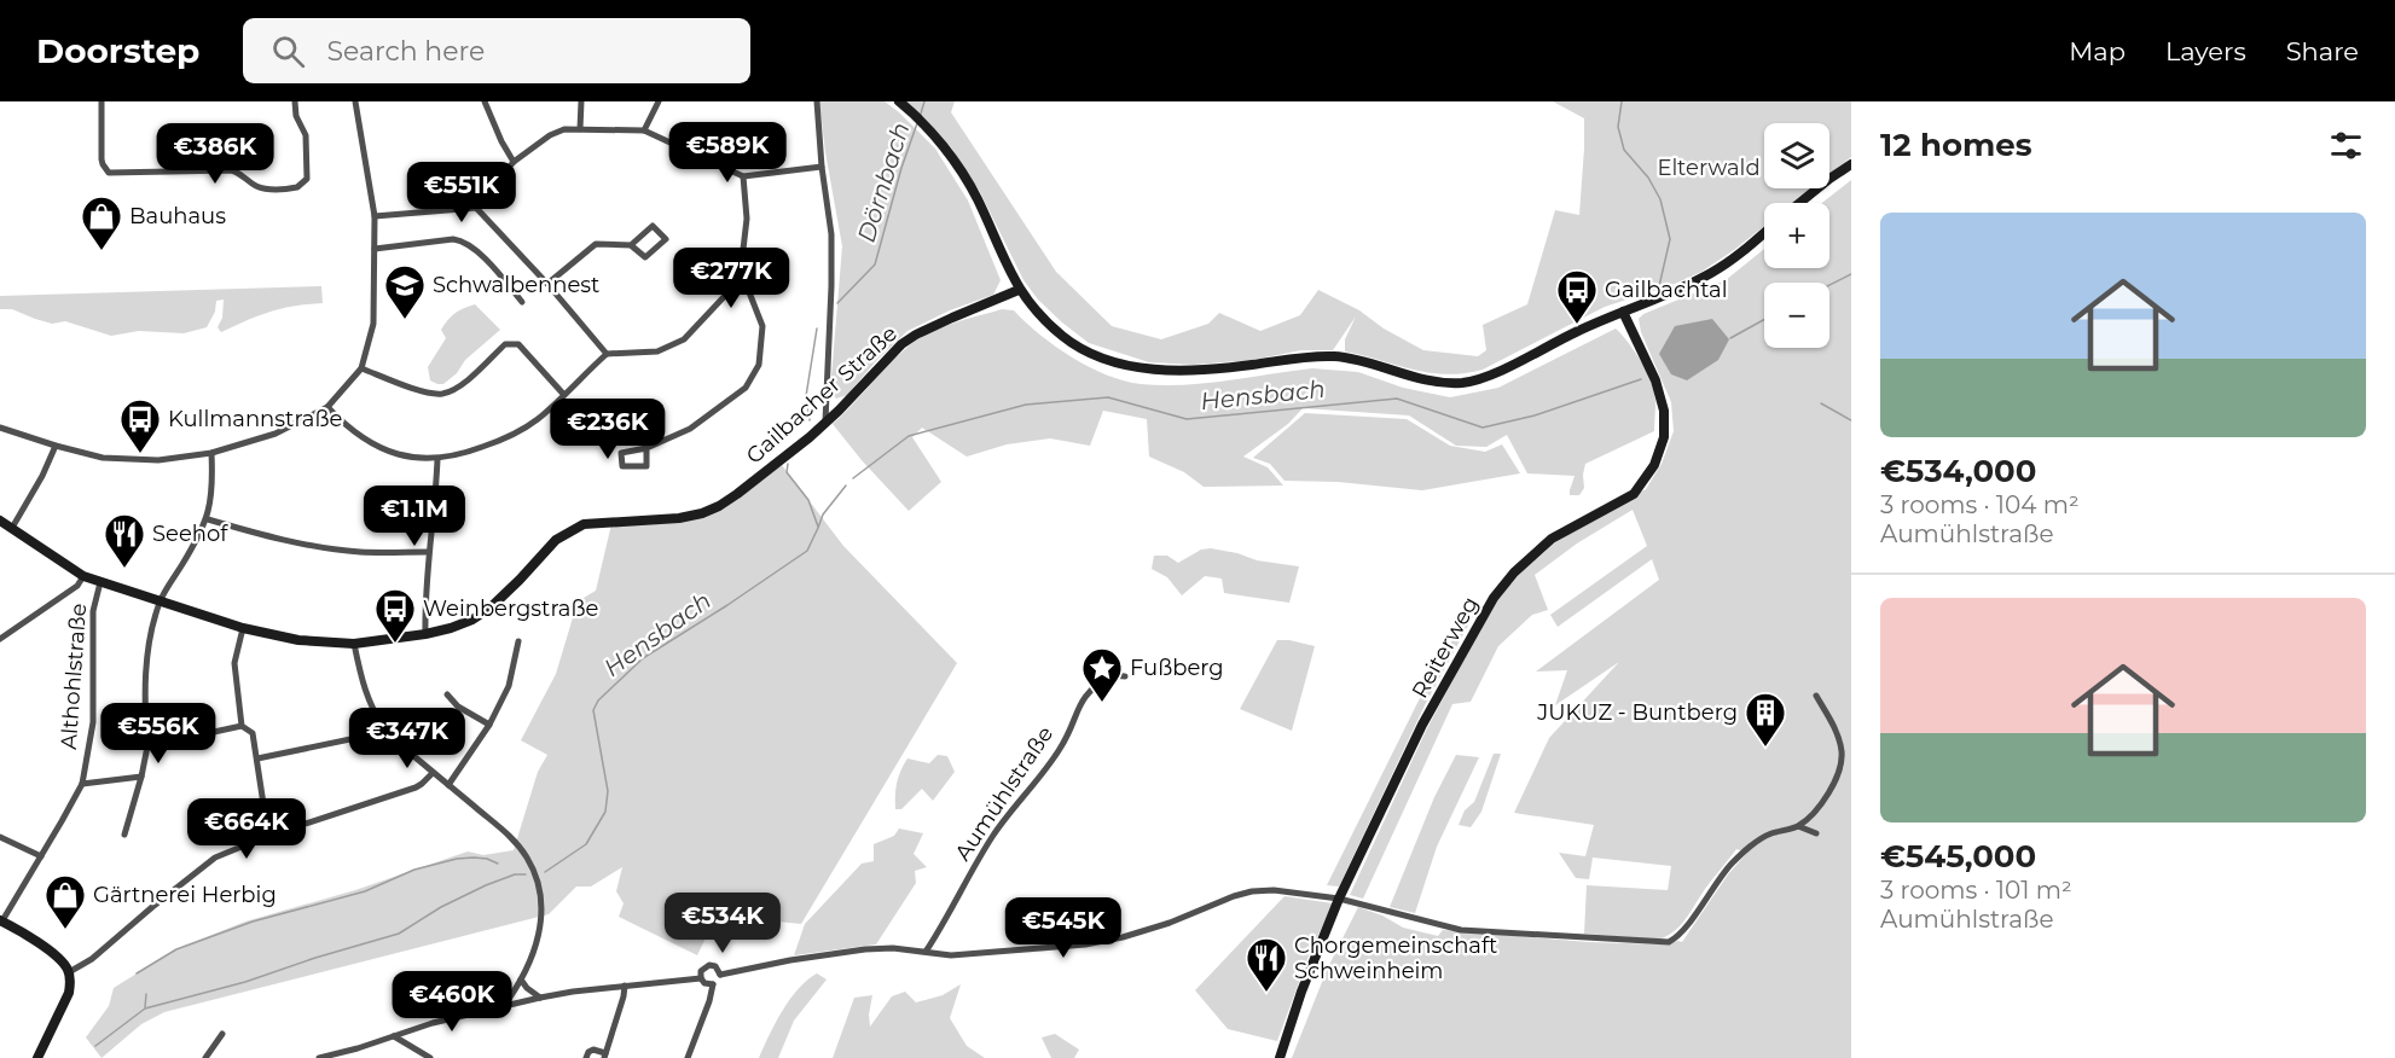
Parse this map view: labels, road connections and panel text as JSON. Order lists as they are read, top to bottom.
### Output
{
  "streets": {
    "street": [
      "Gailbacher Straße",
      "Reiterweg",
      "Althohlstraße",
      "Aumühlstraße"
    ]
  },
  "crossings": [
    ["Gailbacher Straße", "Althohlstraße"]
  ],
  "water": ["Dörnbach", "Hensbach"],
  "parks": ["Elterwald"],
  "places": {
    "shop": ["Bauhaus", "Gärtnerei Herbig"],
    "school or university": ["Schwalbennest"],
    "bus stop": ["Gailbachtal", "Kullmannstraße", "Weinbergstraße"],
    "restaurant": ["Seehof", "Chorgemeinschaft Schweinheim"],
    "place": ["Fußberg"],
    "building": ["JUKUZ - Buntberg"]
  },
  "page": {
    "header": "Doorstep",
    "search": "Search here",
    "nav": ["Map", "Layers", "Share"],
    "heading": "12 homes",
    "price": [
      "€589K",
      "€386K",
      "€551K",
      "€277K",
      "€236K",
      "€1.1M",
      "€556K",
      "€347K",
      "€664K",
      "€534K",
      "€545K",
      "€460K"
    ],
    "map_buttons": ["+", "−"],
    "list": [
      {
        "name": "€534,000",
        "note": "3 rooms · 104 m² · Aumühlstraße"
      },
      {
        "name": "€545,000",
        "note": "3 rooms · 101 m² · Aumühlstraße"
      }
    ]
  }
}
